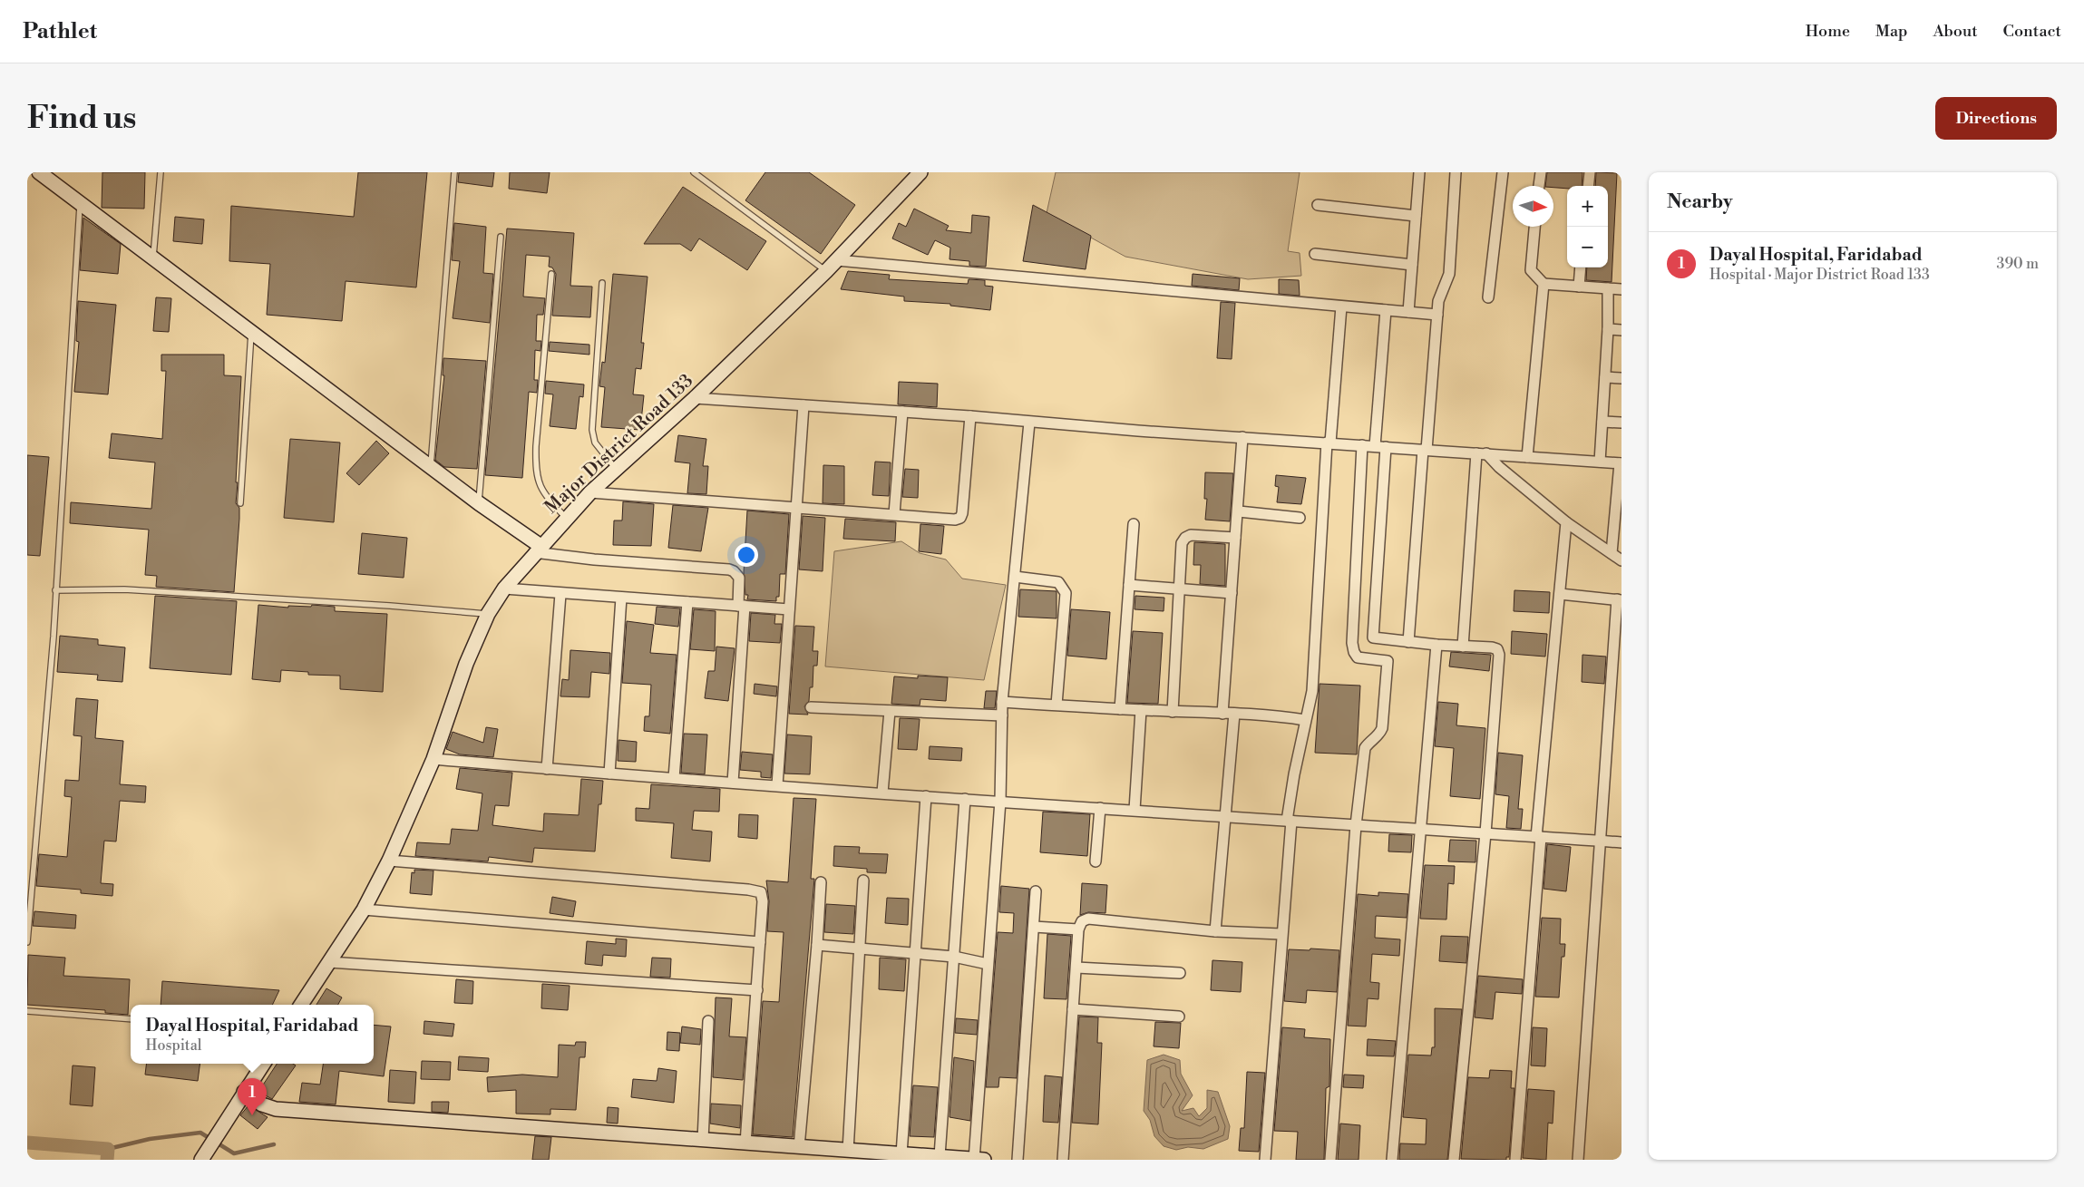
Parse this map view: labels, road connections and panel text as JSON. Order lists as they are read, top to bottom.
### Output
{
  "streets": {
    "street": ["Major District Road 133"]
  },
  "north": "right",
  "page": {
    "header": "Pathlet",
    "nav": [
      "Home",
      "Map",
      "About",
      "Contact"
    ],
    "buttons": "Directions",
    "title": "Find us",
    "heading": "Nearby",
    "map_buttons": ["+", "−"],
    "list": [
      {
        "mark": "1",
        "name": "Dayal Hospital, Faridabad",
        "note": "Hospital · Major District Road 133",
        "value": "390 m"
      }
    ],
    "popup": ["Dayal Hospital, Faridabad", "Hospital"],
    "pins": "1"
  }
}
